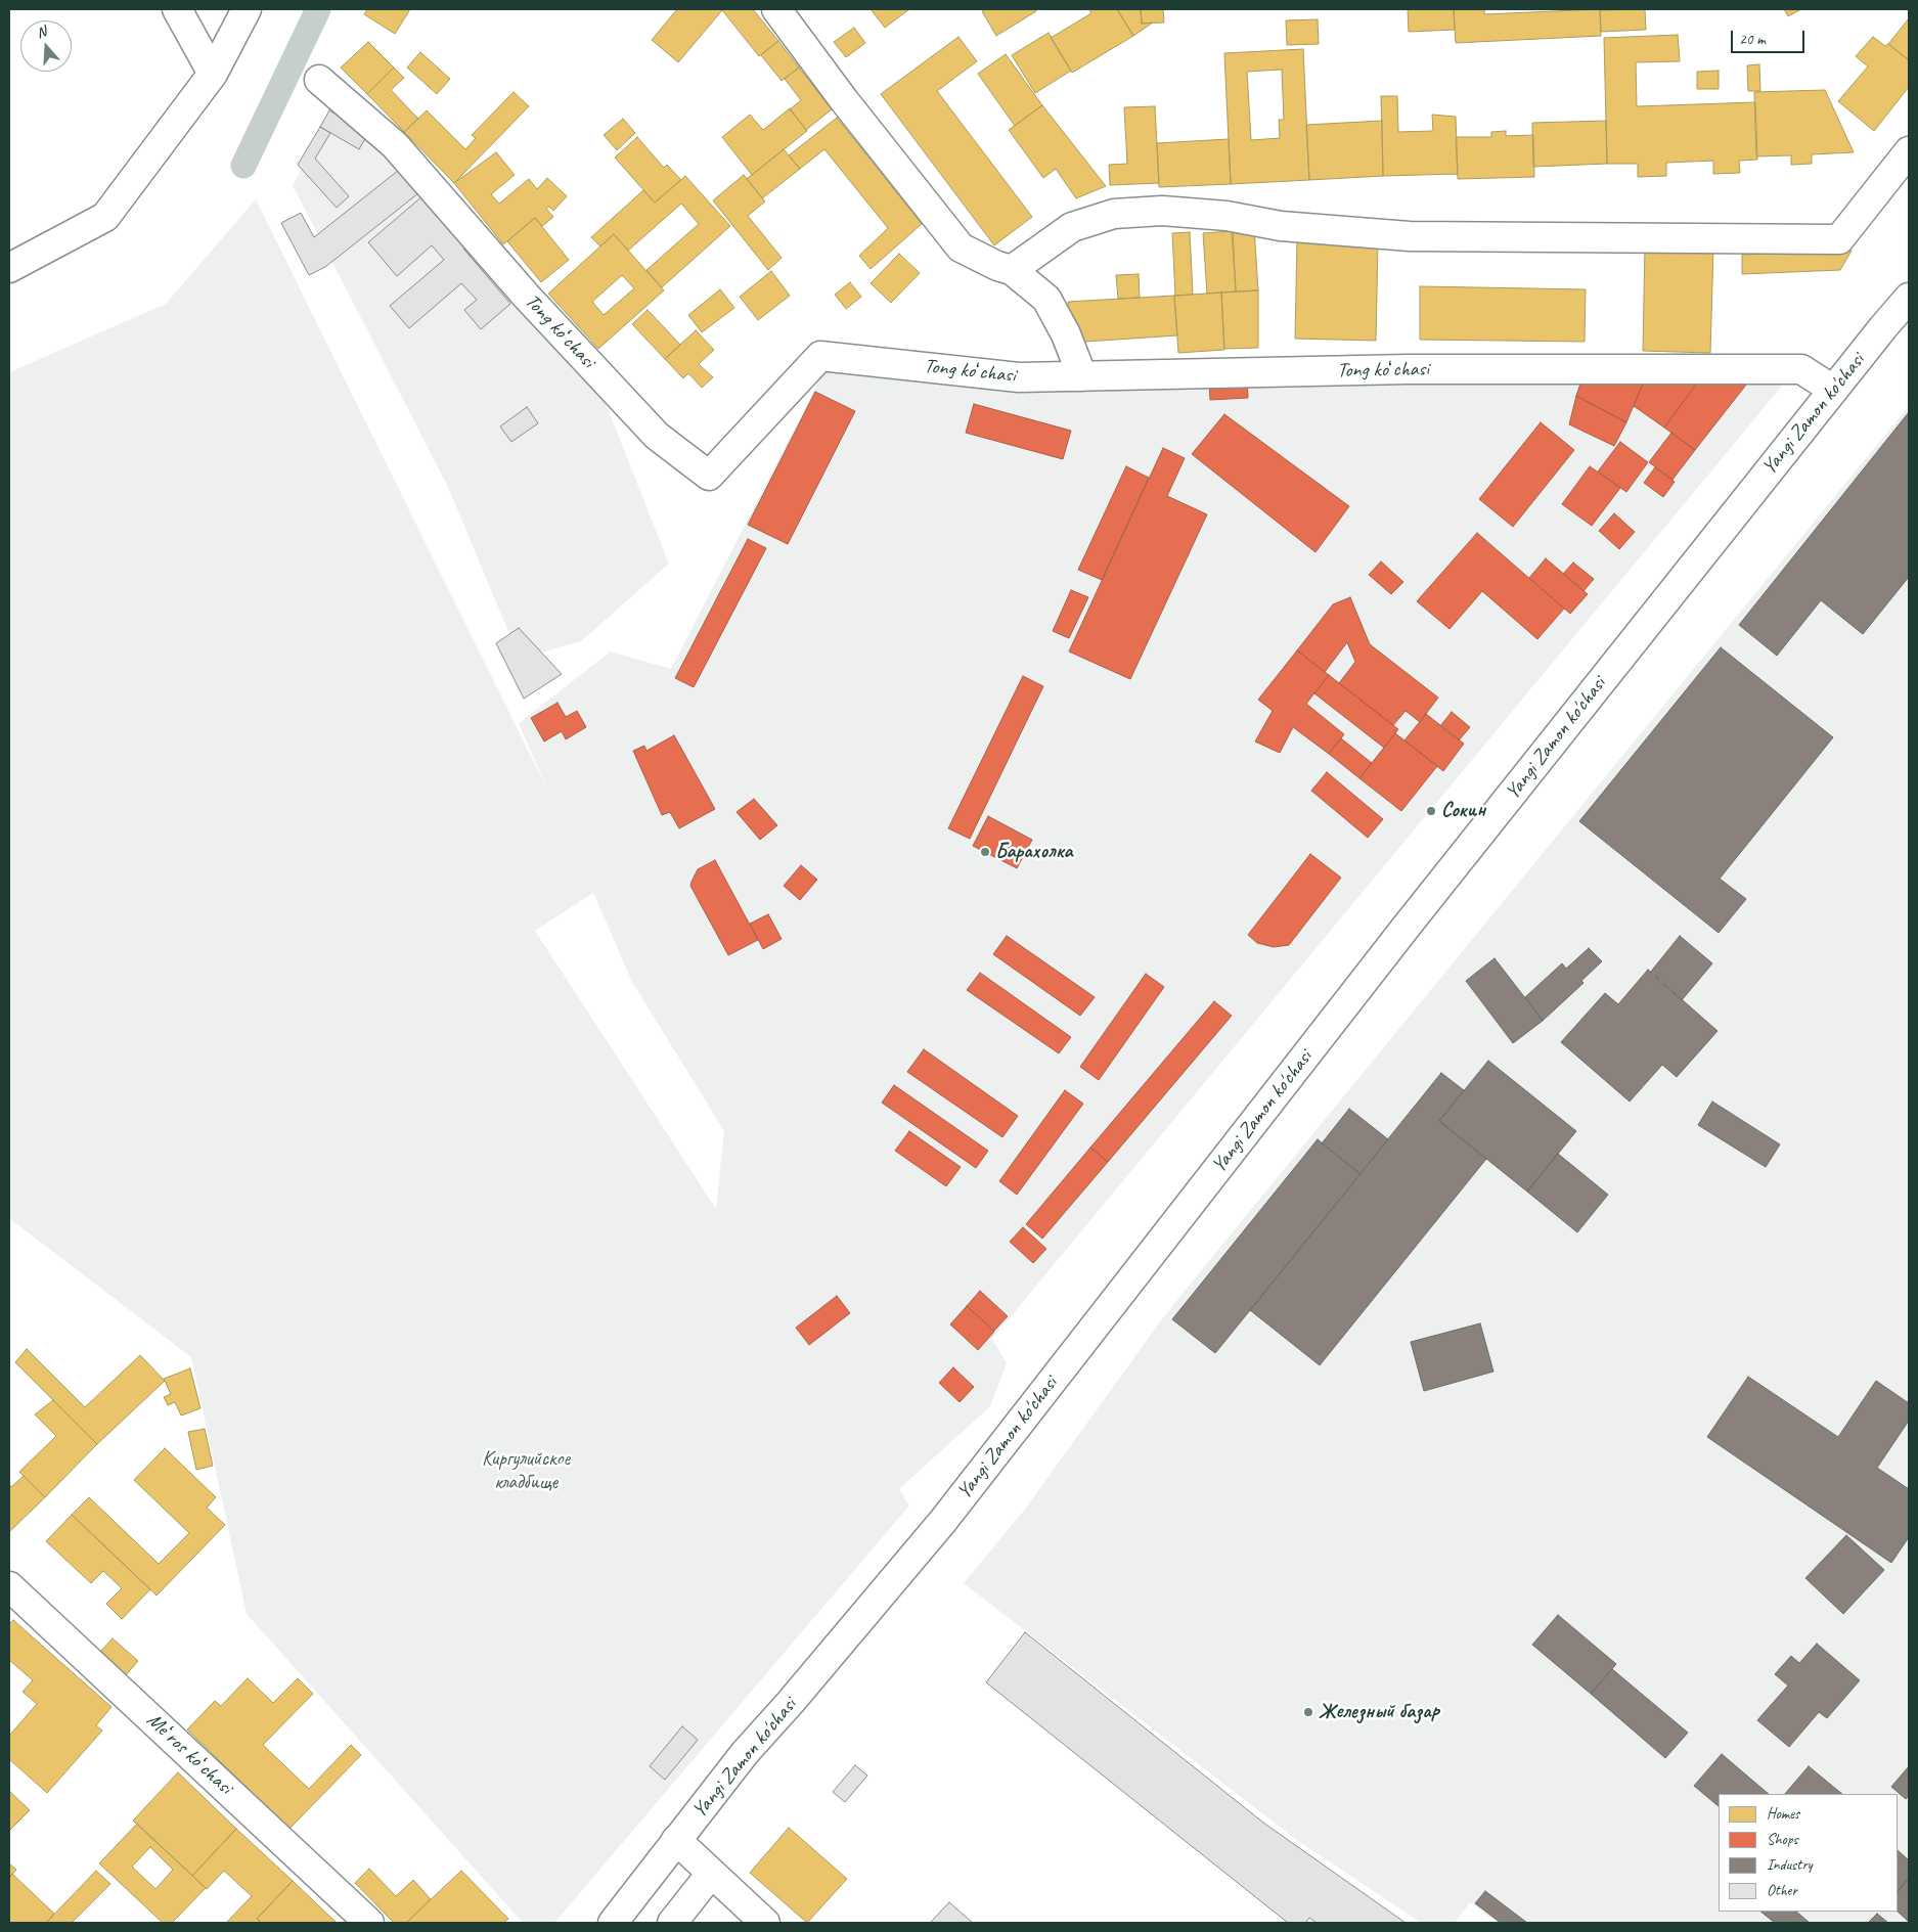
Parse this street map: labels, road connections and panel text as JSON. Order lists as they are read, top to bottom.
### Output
{
  "streets": {
    "street": ["Tong koʻchasi", "Yangi Zamon ko'chasi", "Meʻros koʻchasi"]
  },
  "crossings": [
    ["Tong koʻchasi", "Yangi Zamon ko'chasi"]
  ],
  "parks": ["Киргулийское кладбище"],
  "places": ["Сокин", "Барахолка", "Железный базар"],
  "legend": [
    "Homes",
    "Shops",
    "Industry",
    "Other"
  ],
  "scale_bar": "20 m",
  "north": "top"
}
